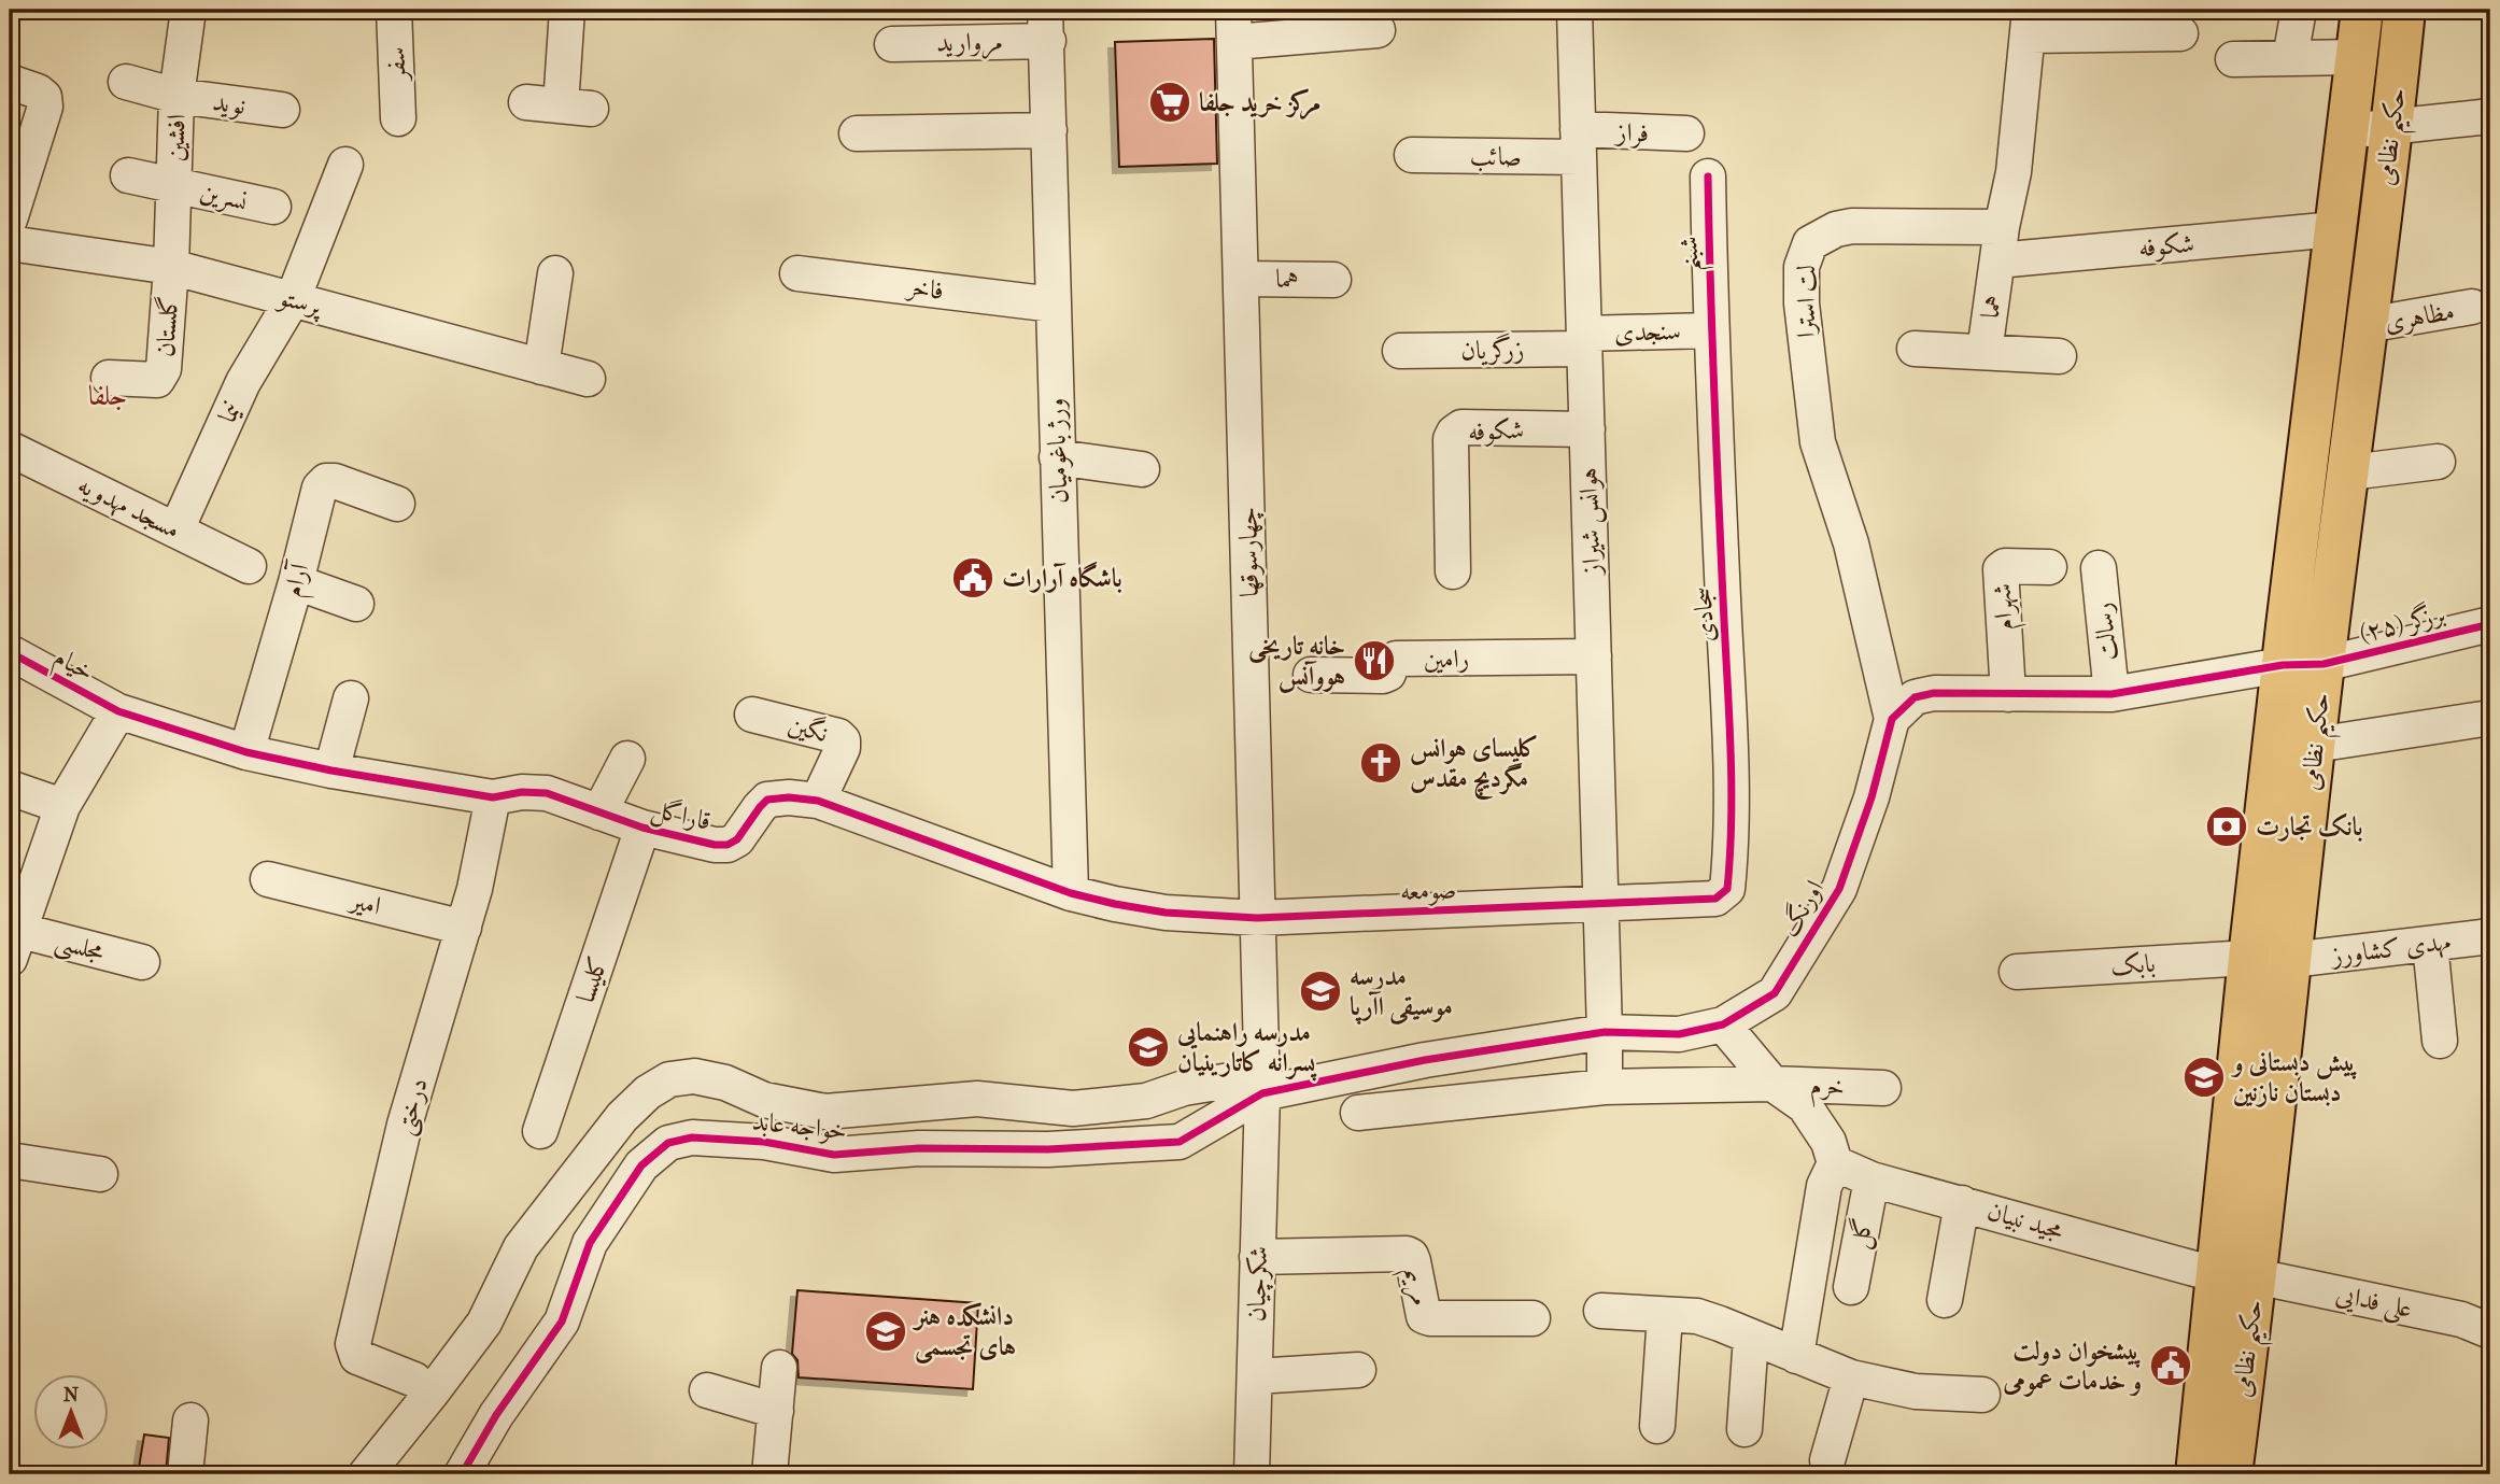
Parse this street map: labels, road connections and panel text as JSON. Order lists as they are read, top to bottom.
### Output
{
  "streets": {
    "main road": ["حکیم نظامی"],
    "street": [
      "مروارید",
      "سفر",
      "نوید",
      "فراز",
      "افشین",
      "صائب",
      "نسرین",
      "شکوفه",
      "شبنم",
      "هما",
      "فاخر",
      "پرستو",
      "لت استرا",
      "مظاهری",
      "گلستان",
      "سنجدی",
      "زرگریان",
      "نیما",
      "ورژ باغومیان",
      "مسجد مهدویه",
      "هوانس شیراز",
      "چهارسوقها",
      "آرام",
      "شهرام",
      "سجادی",
      "برزگر (۲۵)",
      "رسالت",
      "رامین",
      "خیام",
      "نگین",
      "قاراگل",
      "صومعه",
      "امیر",
      "اورنگ",
      "مجلسی",
      "مهدی کشاورز",
      "بابک",
      "کلیسا",
      "خرم",
      "درختی",
      "خواجه عابد",
      "مجید نبیان",
      "گل",
      "شکرچیان",
      "مریم",
      "علی فدایی"
    ]
  },
  "crossings": [
    ["مروارید", "ورژ باغومیان"],
    ["نوید", "افشین"],
    ["فراز", "صائب"],
    ["فراز", "هوانس شیراز"],
    ["حکیم نظامی", "شکوفه"],
    ["حکیم نظامی", "مظاهری"],
    ["حکیم نظامی", "برزگر (۲۵)"],
    ["حکیم نظامی", "مهدی کشاورز"],
    ["حکیم نظامی", "بابک"],
    ["حکیم نظامی", "مجید نبیان"],
    ["حکیم نظامی", "علی فدایی"],
    ["افشین", "نسرین"],
    ["افشین", "پرستو"],
    ["افشین", "گلستان"],
    ["صائب", "هوانس شیراز"],
    ["شکوفه", "هما"],
    ["شکوفه", "هوانس شیراز"],
    ["شبنم", "سنجدی"],
    ["شبنم", "سجادی"],
    ["هما", "لت استرا"],
    ["هما", "چهارسوقها"],
    ["فاخر", "ورژ باغومیان"],
    ["پرستو", "گلستان"],
    ["پرستو", "نیما"],
    ["لت استرا", "اورنگ"],
    ["سنجدی", "زرگریان"],
    ["سنجدی", "هوانس شیراز"],
    ["سنجدی", "سجادی"],
    ["زرگریان", "هوانس شیراز"],
    ["نیما", "مسجد مهدویه"],
    ["ورژ باغومیان", "قاراگل"],
    ["هوانس شیراز", "رامین"],
    ["هوانس شیراز", "صومعه"],
    ["هوانس شیراز", "اورنگ"],
    ["چهارسوقها", "رامین"],
    ["چهارسوقها", "قاراگل"],
    ["چهارسوقها", "صومعه"],
    ["چهارسوقها", "اورنگ"],
    ["چهارسوقها", "خواجه عابد"],
    ["چهارسوقها", "شکرچیان"],
    ["آرام", "قاراگل"],
    ["سجادی", "صومعه"],
    ["خیام", "قاراگل"],
    ["خیام", "مجلسی"],
    ["نگین", "قاراگل"],
    ["قاراگل", "صومعه"],
    ["قاراگل", "مجلسی"],
    ["قاراگل", "کلیسا"],
    ["قاراگل", "درختی"],
    ["امیر", "درختی"],
    ["اورنگ", "خواجه عابد"],
    ["اورنگ", "شکرچیان"],
    ["مهدی کشاورز", "بابک"],
    ["خواجه عابد", "شکرچیان"],
    ["مجید نبیان", "گل"],
    ["مجید نبیان", "علی فدایی"],
    ["شکرچیان", "مریم"]
  ],
  "districts": ["جلفا"],
  "places": {
    "supermarket": ["مرکز خرید جلفا"],
    "public building": ["باشگاه آرارات", "پیشخوان دولت و خدمات عمومی"],
    "restaurant": ["خانه تاریخی هووآنس"],
    "church": ["کلیسای هوانس مگردیچ مقدس"],
    "bank": ["بانک تجارت"],
    "school or university": [
      "مدرسه موسیقی اآرپا",
      "مدرسه راهنمایی پسرانه کاتارینیان",
      "پیش دبستانی و دبستان نازنین",
      "دانشکده هنر های تجسمی"
    ]
  },
  "north": "top"
}
